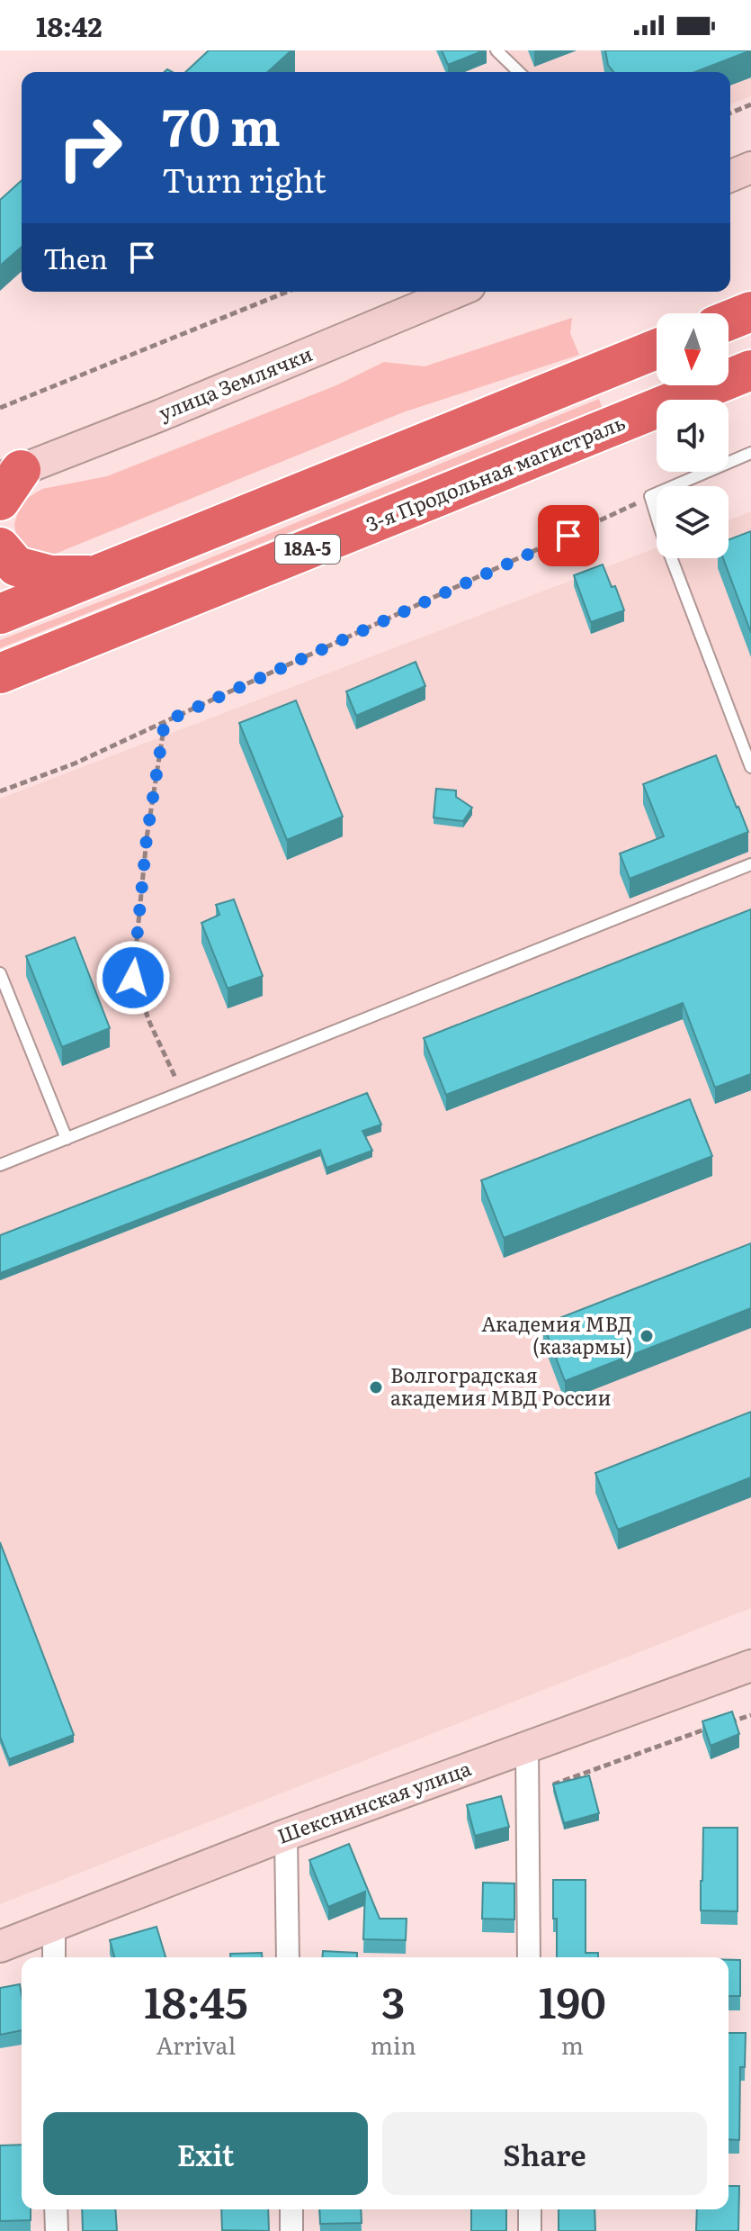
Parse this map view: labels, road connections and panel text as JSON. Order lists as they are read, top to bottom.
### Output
{
  "streets": {
    "highway": ["3-я Продольная магистраль", "18А-5"],
    "street": ["улица Землячки", "Шекснинская улица"]
  },
  "places": ["Академия МВД (казармы)", "Волгоградская академия МВД России"],
  "north": "bottom",
  "page": {
    "status": "18:42",
    "turn": ["70 m", "Turn right"],
    "then": "Then",
    "eta": [
      "18:45",
      "Arrival",
      "3",
      "min",
      "190",
      "m"
    ],
    "buttons": ["Exit", "Share"]
  }
}
